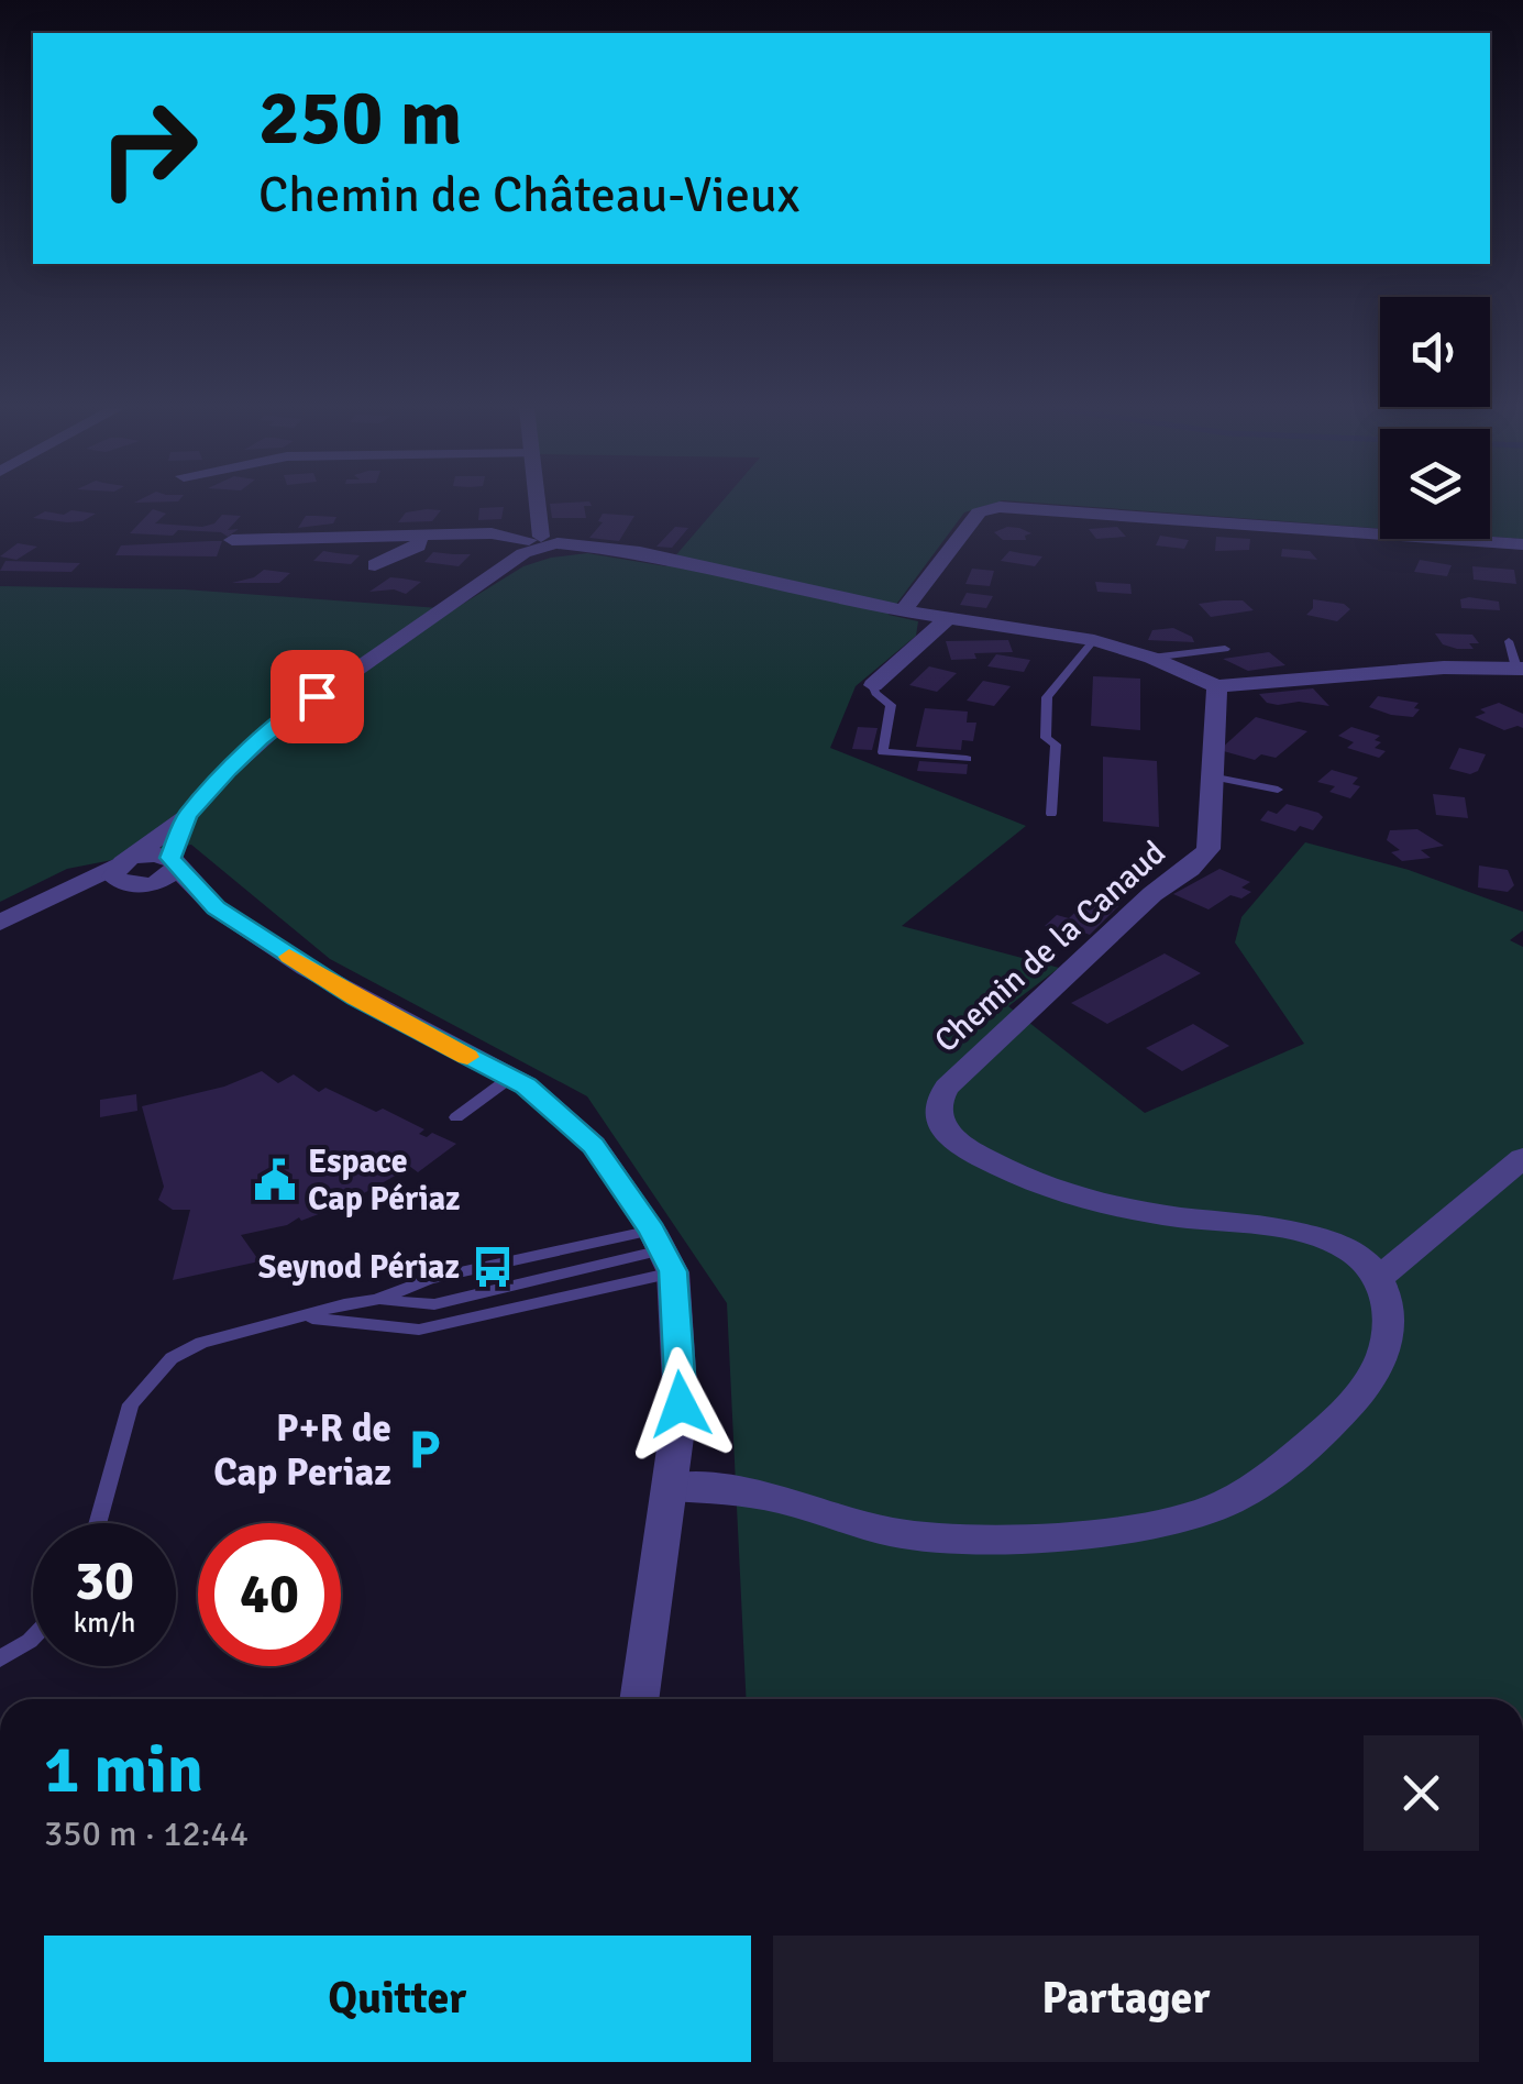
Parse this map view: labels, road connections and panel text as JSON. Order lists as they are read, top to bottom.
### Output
{
  "streets": {
    "street": ["Chemin de la Canaud"]
  },
  "places": {
    "public building": ["Espace Cap Périaz"],
    "bus stop": ["Seynod Périaz"],
    "parking": ["P+R de Cap Periaz"]
  },
  "page": {
    "turn": ["250 m", "Chemin de Château-Vieux"],
    "speed": "30 km/h",
    "limit": "40",
    "heading": ["1 min", "350 m · 12:44"],
    "buttons": ["Quitter", "Partager"]
  }
}
